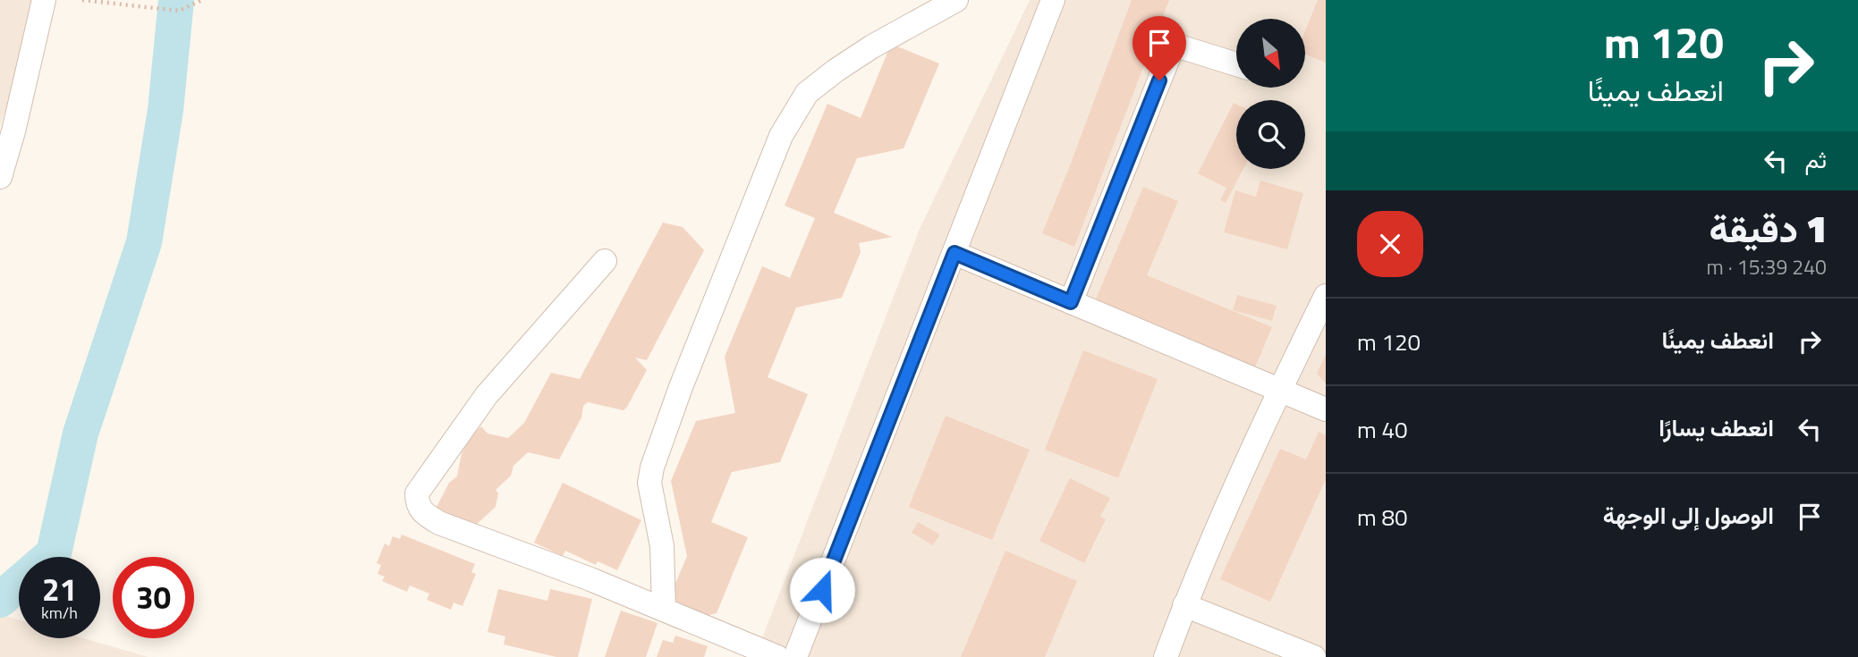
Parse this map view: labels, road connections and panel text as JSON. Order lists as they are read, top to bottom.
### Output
{
  "north": "bottom right",
  "page": {
    "turn": ["120 m", "انعطف يمينًا"],
    "then": "ثم",
    "heading": ["1 دقيقة", "240 m · 15:39"],
    "list": [
      {
        "name": "انعطف يمينًا",
        "value": "120 m"
      },
      {
        "name": "انعطف يسارًا",
        "value": "40 m"
      },
      {
        "name": "الوصول إلى الوجهة",
        "value": "80 m"
      }
    ],
    "speed": "21 km/h",
    "limit": "30"
  }
}
